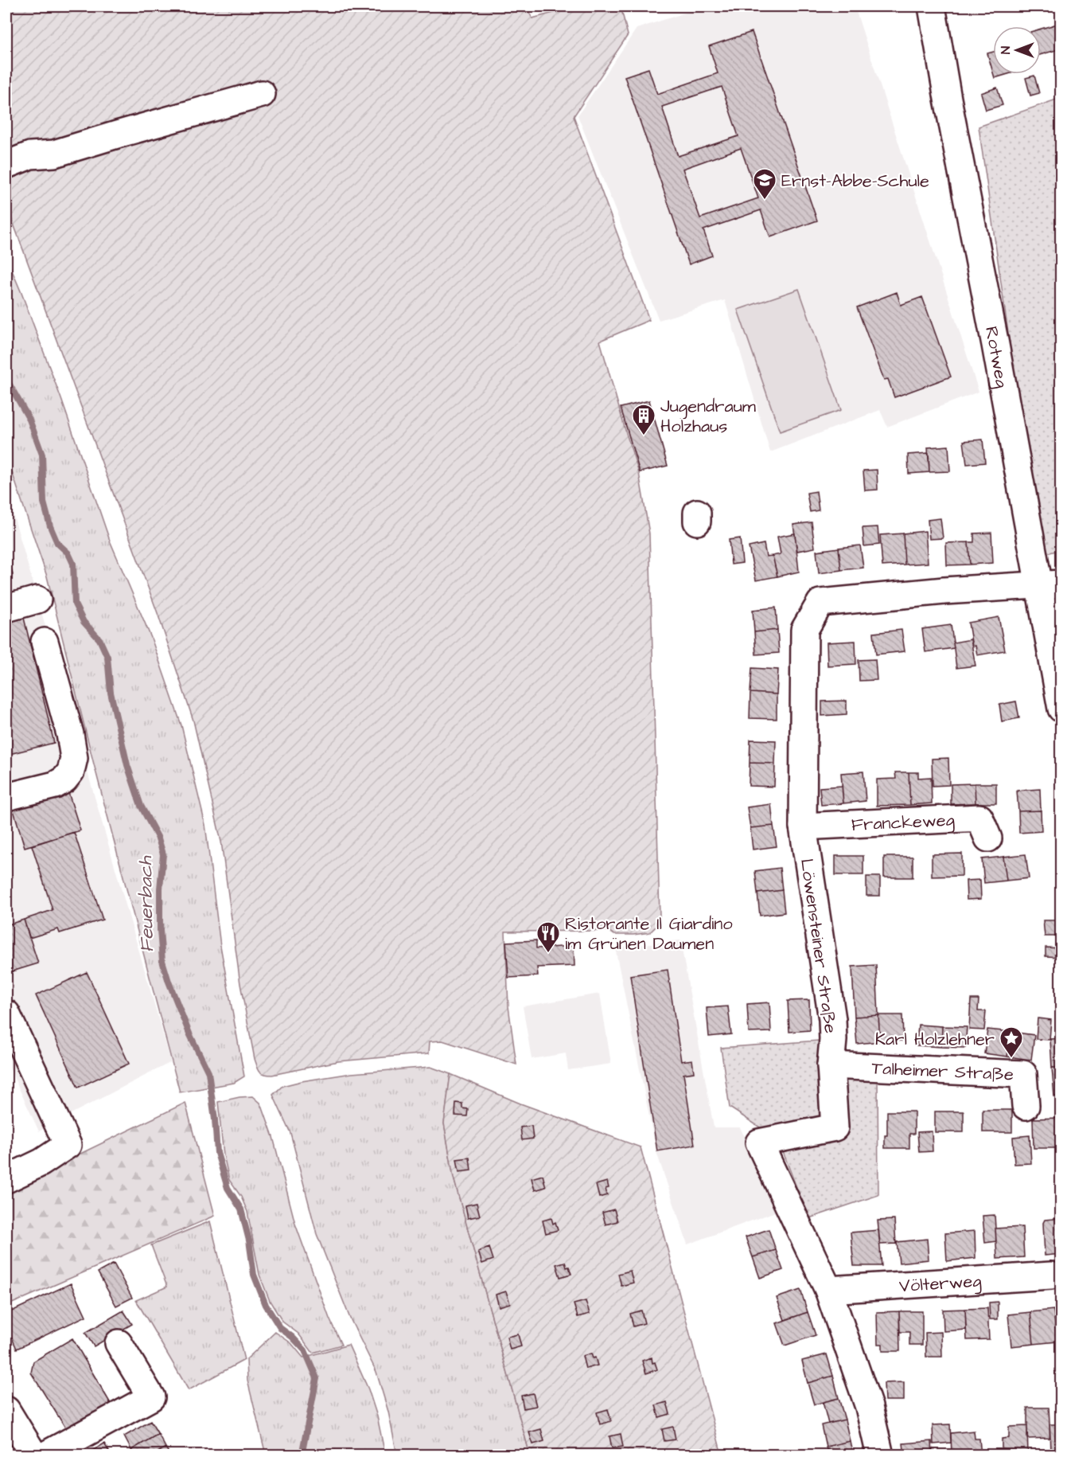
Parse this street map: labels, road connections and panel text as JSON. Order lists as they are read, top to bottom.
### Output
{
  "streets": {
    "street": [
      "Rotweg",
      "Franckeweg",
      "Löwensteiner Straße",
      "Talheimer Straße",
      "Völterweg"
    ]
  },
  "crossings": [
    ["Rotweg", "Löwensteiner Straße"],
    ["Franckeweg", "Löwensteiner Straße"],
    ["Löwensteiner Straße", "Talheimer Straße"],
    ["Löwensteiner Straße", "Völterweg"]
  ],
  "water": ["Feuerbach"],
  "places": {
    "school or university": ["Ernst-Abbe-Schule"],
    "building": ["Jugendraum Holzhaus"],
    "restaurant": ["Ristorante Il Giardino im Grünen Daumen"],
    "place": ["Karl Holzlehner"]
  },
  "north": "left"
}
